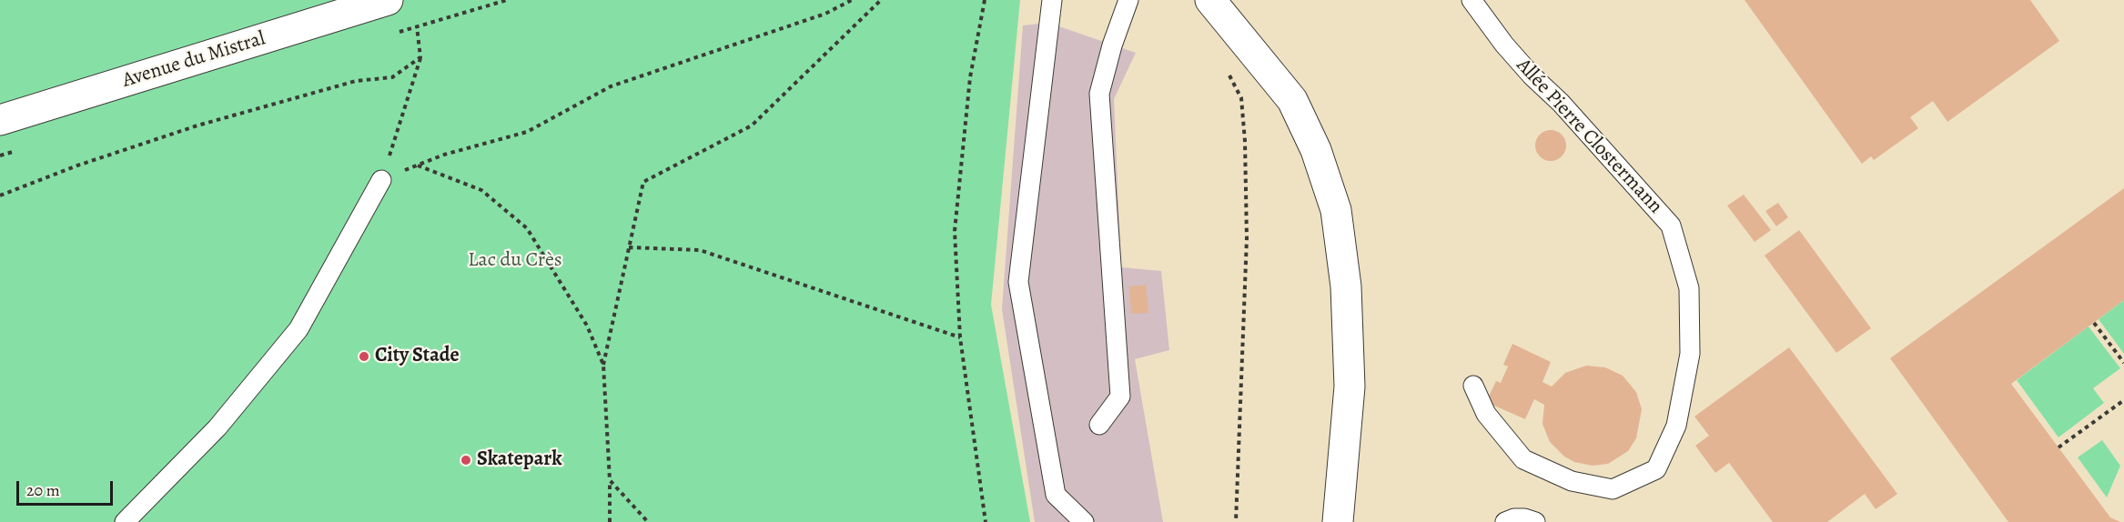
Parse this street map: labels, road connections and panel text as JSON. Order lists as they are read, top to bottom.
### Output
{
  "streets": {
    "street": ["Avenue du Mistral"],
    "lane": ["Allée Pierre Clostermann"]
  },
  "parks": ["Lac du Crès"],
  "places": ["City Stade", "Skatepark"],
  "scale_bar": "20 m"
}
